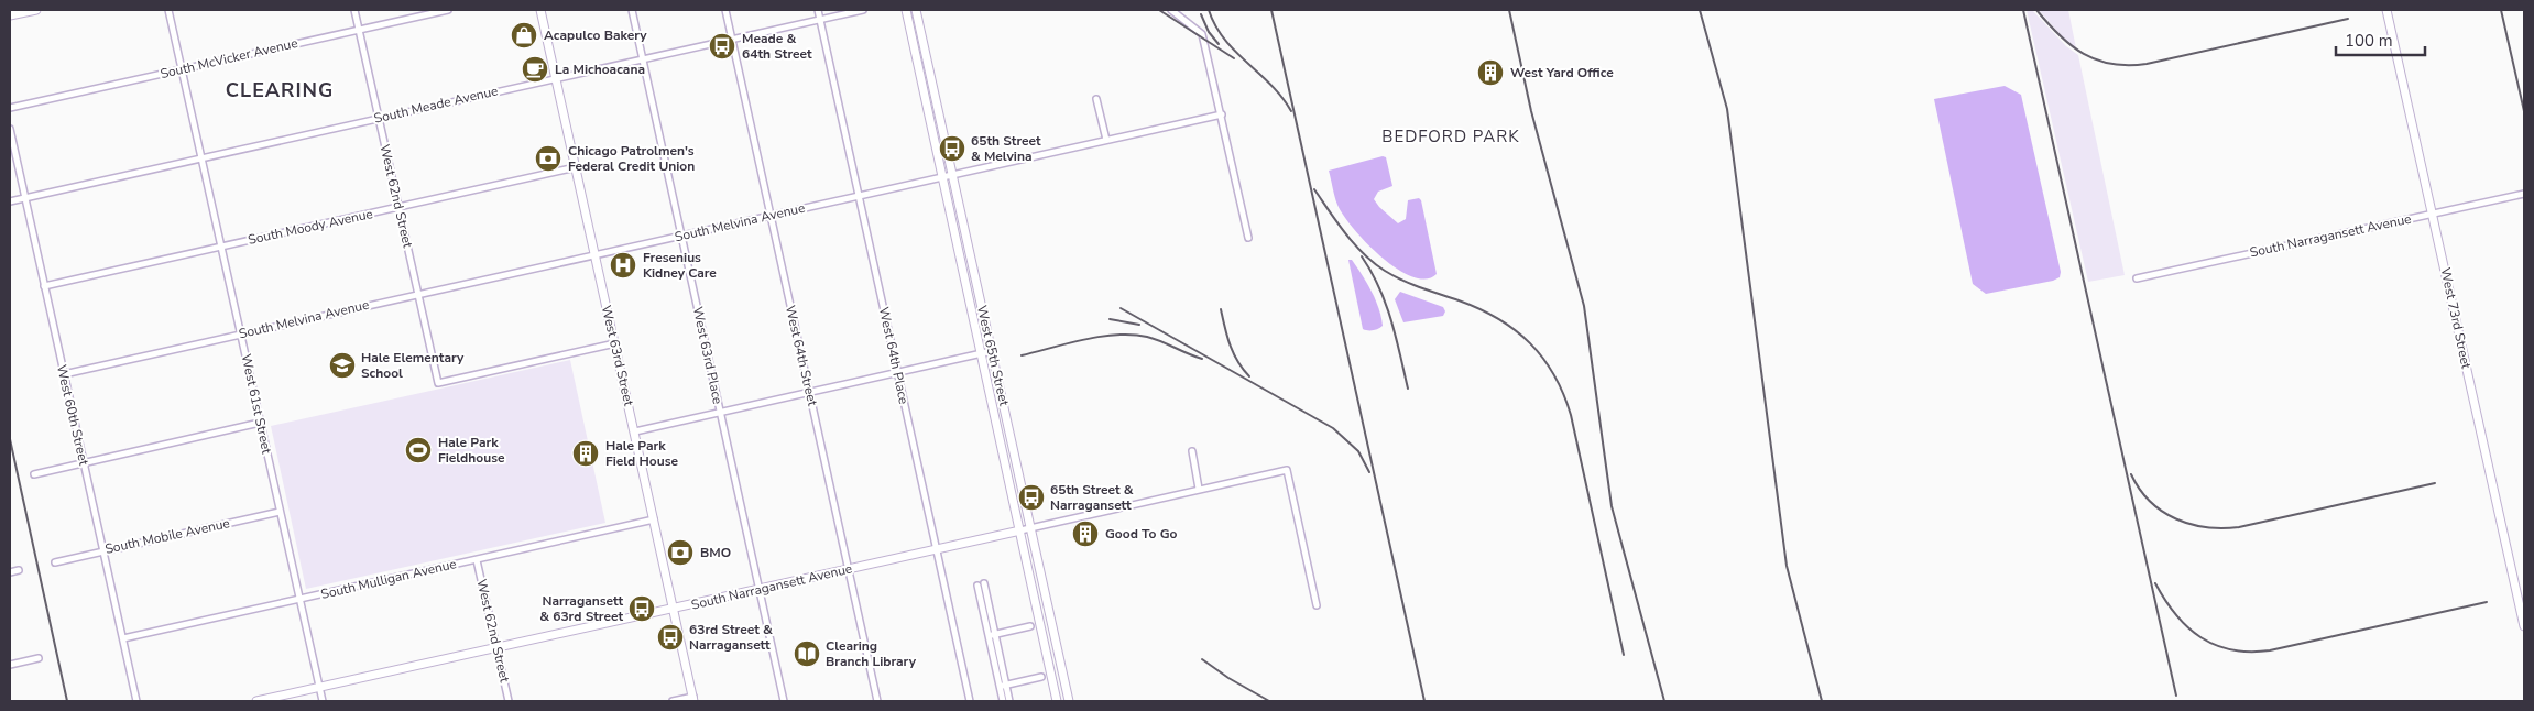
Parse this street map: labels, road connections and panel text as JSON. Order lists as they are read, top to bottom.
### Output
{
  "streets": {
    "street": [
      "South McVicker Avenue",
      "South Meade Avenue",
      "West 62nd Street",
      "South Melvina Avenue",
      "South Moody Avenue",
      "South Narragansett Avenue",
      "West 73rd Street",
      "West 63rd Street",
      "West 63rd Place",
      "West 64th Street",
      "West 64th Place",
      "West 65th Street",
      "West 61st Street",
      "West 60th Street",
      "South Mobile Avenue",
      "South Mulligan Avenue"
    ]
  },
  "crossings": [
    ["South McVicker Avenue", "West 62nd Street"],
    ["South McVicker Avenue", "West 61st Street"],
    ["South Meade Avenue", "West 62nd Street"],
    ["South Meade Avenue", "West 63rd Street"],
    ["South Meade Avenue", "West 63rd Place"],
    ["South Meade Avenue", "West 64th Street"],
    ["South Meade Avenue", "West 64th Place"],
    ["South Meade Avenue", "West 61st Street"],
    ["South Meade Avenue", "West 60th Street"],
    ["West 62nd Street", "South Melvina Avenue"],
    ["West 62nd Street", "South Moody Avenue"],
    ["West 62nd Street", "South Narragansett Avenue"],
    ["West 62nd Street", "West 63rd Street"],
    ["West 62nd Street", "South Mulligan Avenue"],
    ["South Melvina Avenue", "West 63rd Street"],
    ["South Melvina Avenue", "West 63rd Place"],
    ["South Melvina Avenue", "West 64th Street"],
    ["South Melvina Avenue", "West 64th Place"],
    ["South Melvina Avenue", "West 65th Street"],
    ["South Melvina Avenue", "West 61st Street"],
    ["South Melvina Avenue", "West 60th Street"],
    ["South Moody Avenue", "West 63rd Street"],
    ["South Moody Avenue", "West 61st Street"],
    ["South Moody Avenue", "West 60th Street"],
    ["South Narragansett Avenue", "West 73rd Street"],
    ["South Narragansett Avenue", "West 63rd Street"],
    ["South Narragansett Avenue", "West 63rd Place"],
    ["South Narragansett Avenue", "West 64th Street"],
    ["South Narragansett Avenue", "West 64th Place"],
    ["South Narragansett Avenue", "West 65th Street"],
    ["South Narragansett Avenue", "West 61st Street"],
    ["West 63rd Street", "South Mulligan Avenue"],
    ["West 61st Street", "South Mobile Avenue"],
    ["West 61st Street", "South Mulligan Avenue"],
    ["West 60th Street", "South Mobile Avenue"],
    ["West 60th Street", "South Mulligan Avenue"]
  ],
  "districts": ["CLEARING", "BEDFORD PARK"],
  "places": {
    "shop": ["Acapulco Bakery"],
    "bus stop": [
      "Meade & 64th Street",
      "65th Street & Melvina",
      "65th Street & Narragansett",
      "Narragansett & 63rd Street",
      "63rd Street & Narragansett"
    ],
    "cafe": ["La Michoacana"],
    "building": ["West Yard Office", "Hale Park Field House", "Good To Go"],
    "bank": ["Chicago Patrolmen's Federal Credit Union", "BMO"],
    "hospital": ["Fresenius Kidney Care"],
    "school or university": ["Hale Elementary School"],
    "sports": ["Hale Park Fieldhouse"],
    "library": ["Clearing Branch Library"]
  },
  "scale_bar": "100 m"
}
